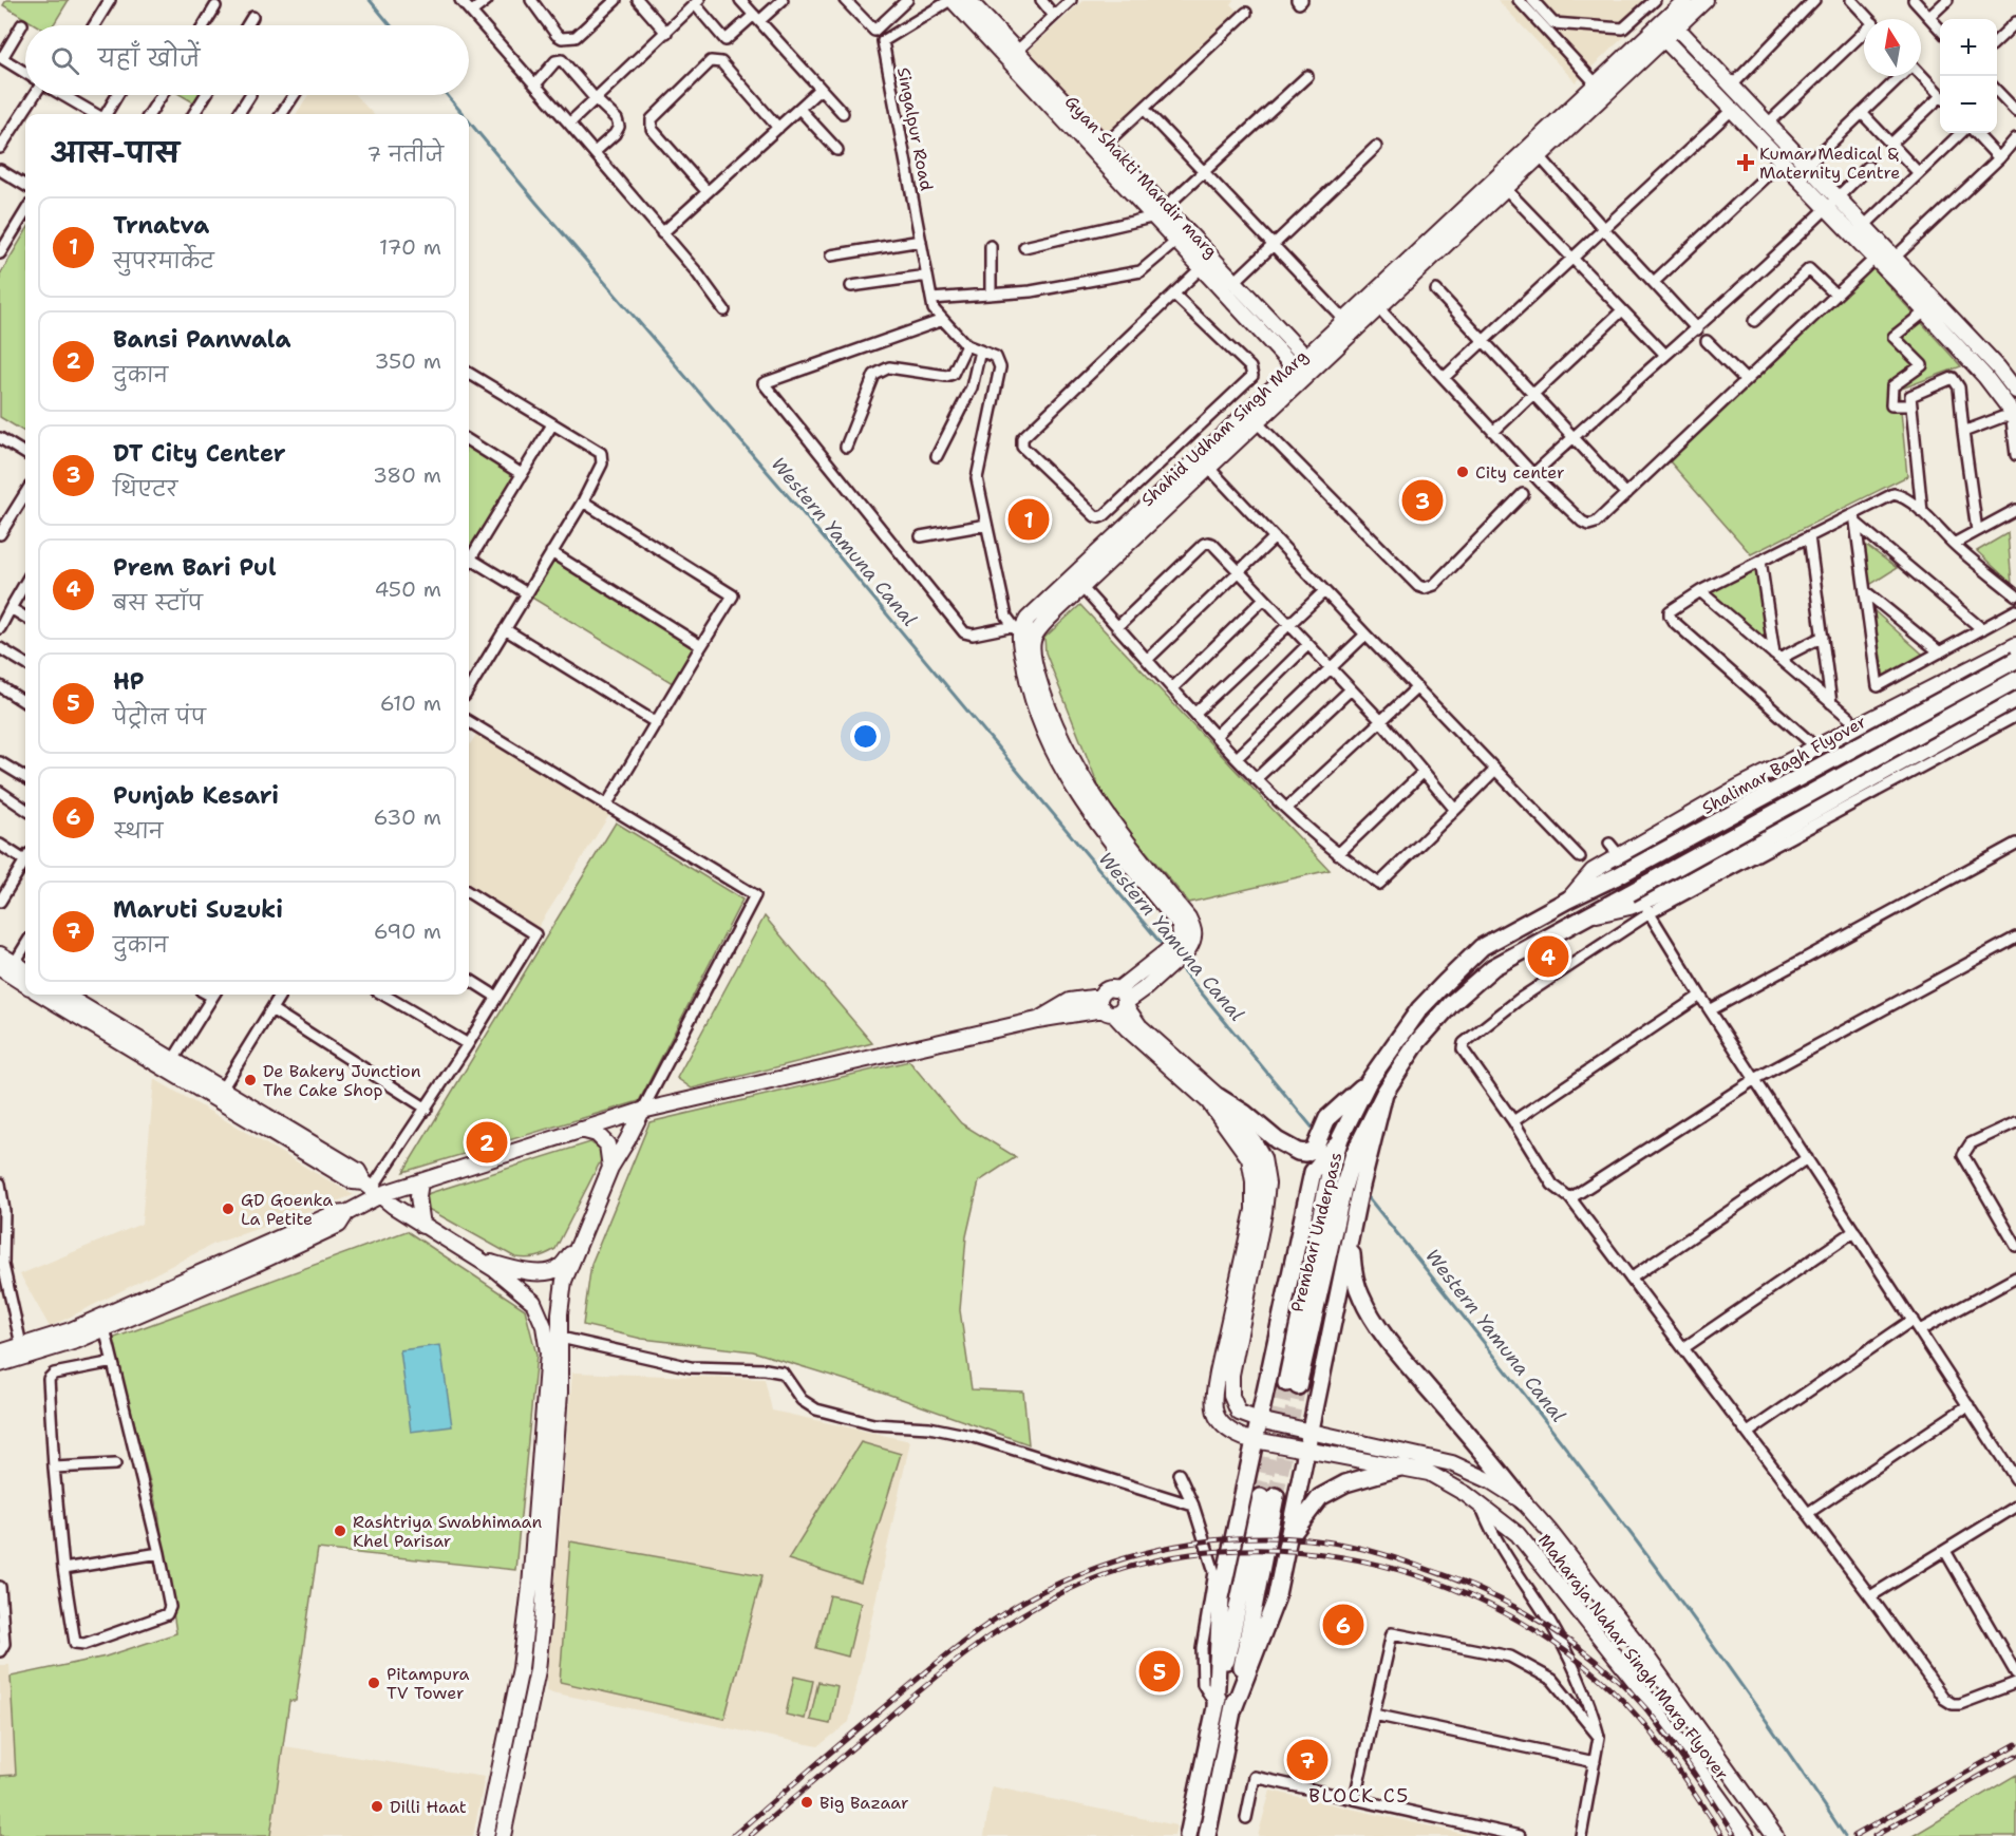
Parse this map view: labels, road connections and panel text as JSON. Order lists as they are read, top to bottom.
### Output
{
  "streets": {
    "main road": ["Shalimar Bagh Flyover", "Prembari Underpass"],
    "street": [
      "Singalpur Road",
      "Gyan Shakti Mandir marg",
      "Shahid Udham Singh Marg",
      "Maharaja Nahar Singh Marg Flyover"
    ]
  },
  "crossings": [
    ["Singalpur Road", "Gyan Shakti Mandir marg"],
    ["Gyan Shakti Mandir marg", "Shahid Udham Singh Marg"],
    ["Shalimar Bagh Flyover", "Prembari Underpass"]
  ],
  "districts": ["BLOCK C5"],
  "water": ["Western Yamuna Canal"],
  "places": {
    "health": ["Kumar Medical & Maternity Centre"],
    "other": [
      "City center",
      "De Bakery Junction The Cake Shop",
      "GD Goenka La Petite",
      "Rashtriya Swabhimaan Khel Parisar",
      "Pitampura TV Tower",
      "Big Bazaar",
      "Dilli Haat"
    ]
  },
  "north": "top",
  "page": {
    "map_buttons": ["+", "−"],
    "search": "यहाँ खोजें",
    "heading": ["आस-पास", "7 नतीजे"],
    "list": [
      {
        "mark": "1",
        "name": "Trnatva",
        "note": "सुपरमार्केट",
        "value": "170 m"
      },
      {
        "mark": "2",
        "name": "Bansi Panwala",
        "note": "दुकान",
        "value": "350 m"
      },
      {
        "mark": "3",
        "name": "DT City Center",
        "note": "थिएटर",
        "value": "380 m"
      },
      {
        "mark": "4",
        "name": "Prem Bari Pul",
        "note": "बस स्टॉप",
        "value": "450 m"
      },
      {
        "mark": "5",
        "name": "HP",
        "note": "पेट्रोल पंप",
        "value": "610 m"
      },
      {
        "mark": "6",
        "name": "Punjab Kesari",
        "note": "स्थान",
        "value": "630 m"
      },
      {
        "mark": "7",
        "name": "Maruti Suzuki",
        "note": "दुकान",
        "value": "690 m"
      }
    ],
    "pins": [
      "3",
      "1",
      "4",
      "2",
      "6",
      "5",
      "7"
    ]
  }
}
